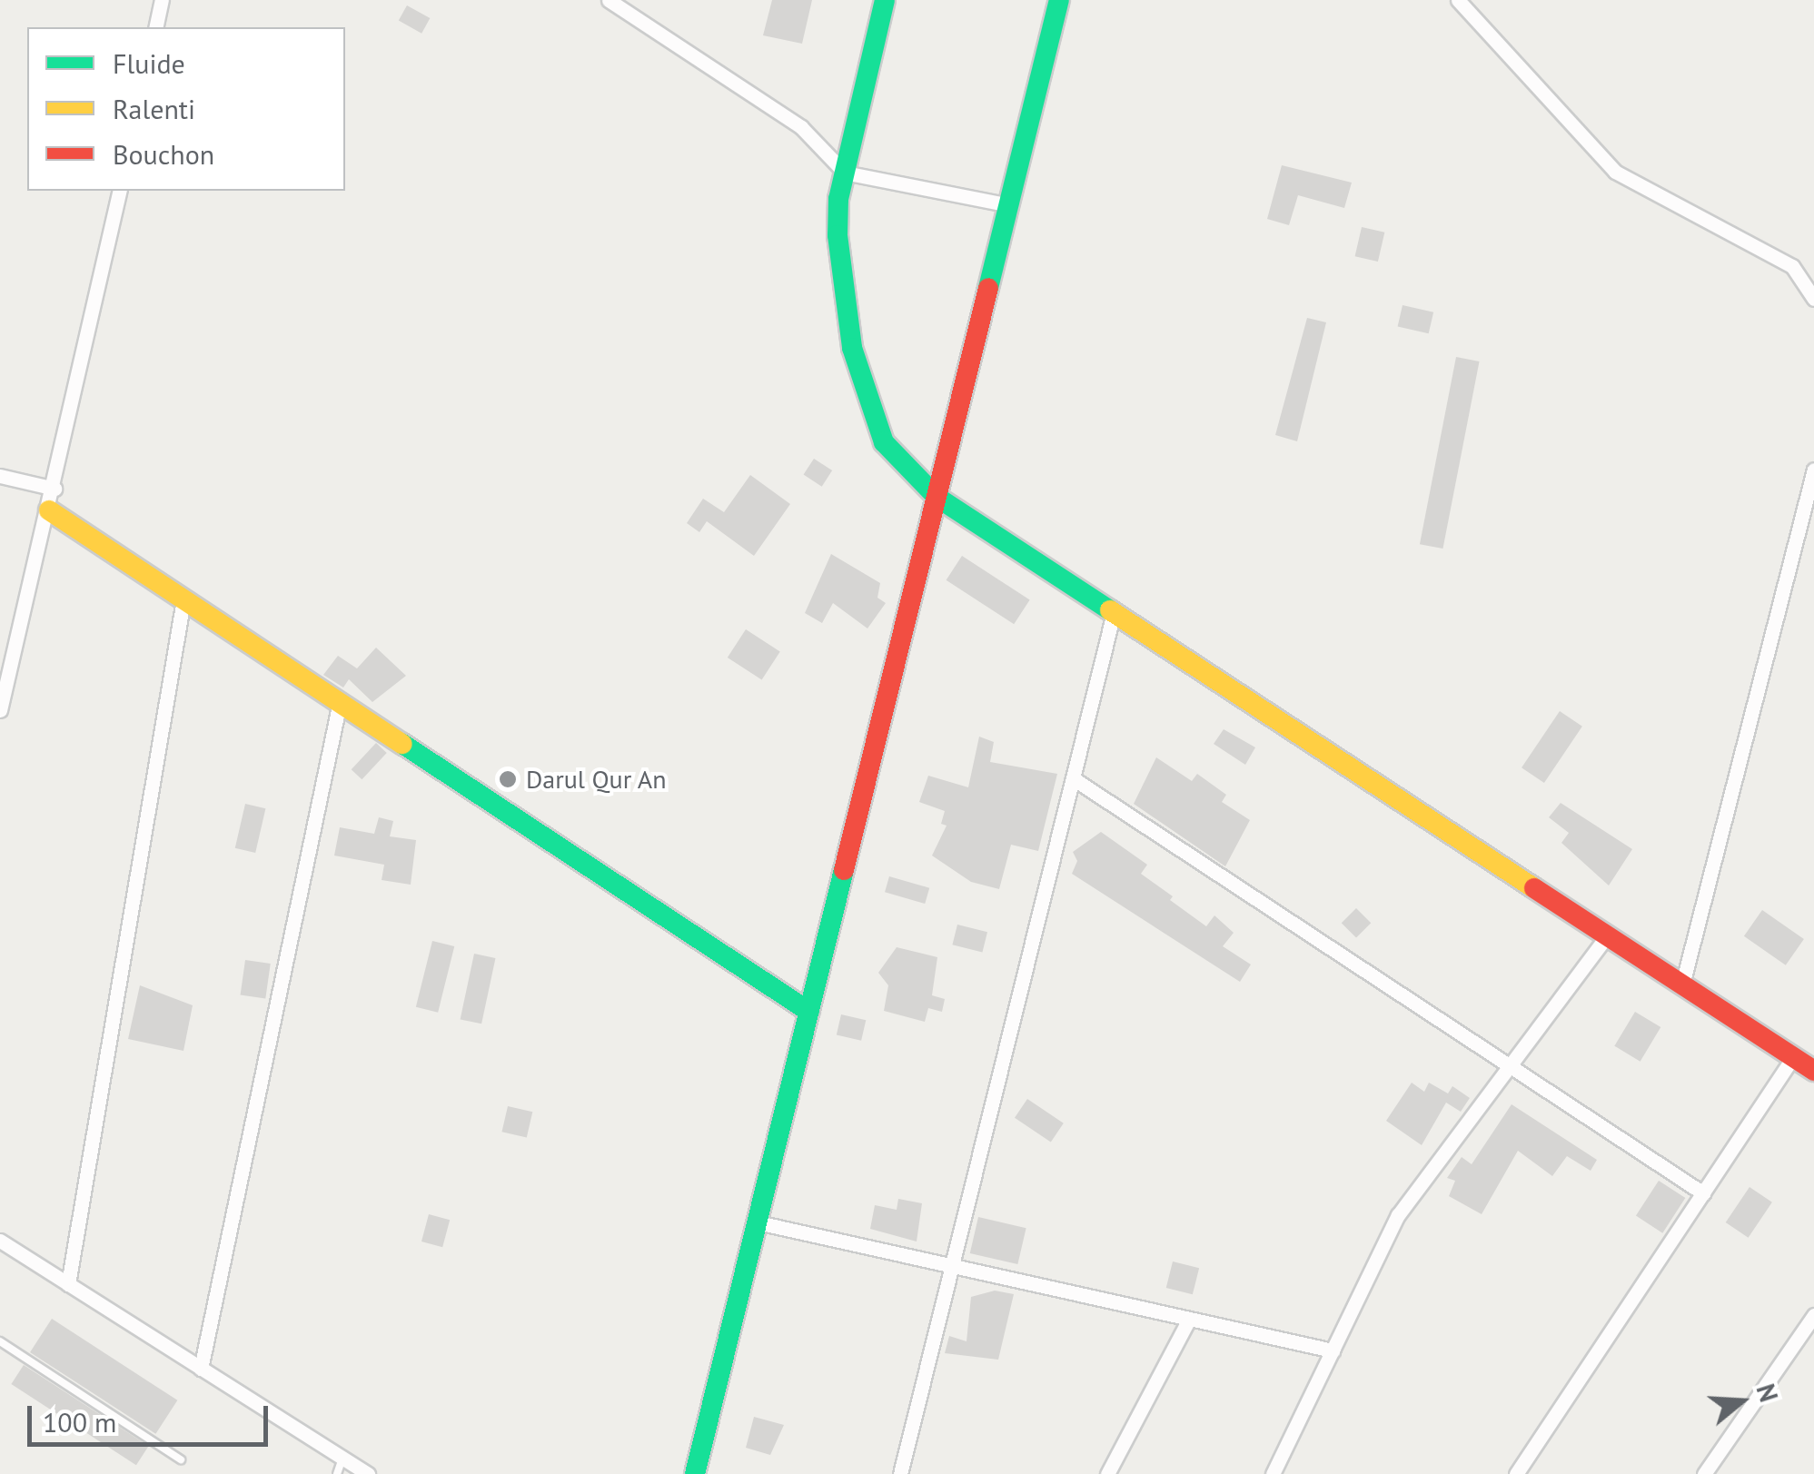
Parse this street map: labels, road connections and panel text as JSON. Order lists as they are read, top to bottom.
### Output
{
  "places": ["Darul Qur An"],
  "legend": ["Fluide", "Ralenti", "Bouchon"],
  "scale_bar": "100 m",
  "north": "right"
}
